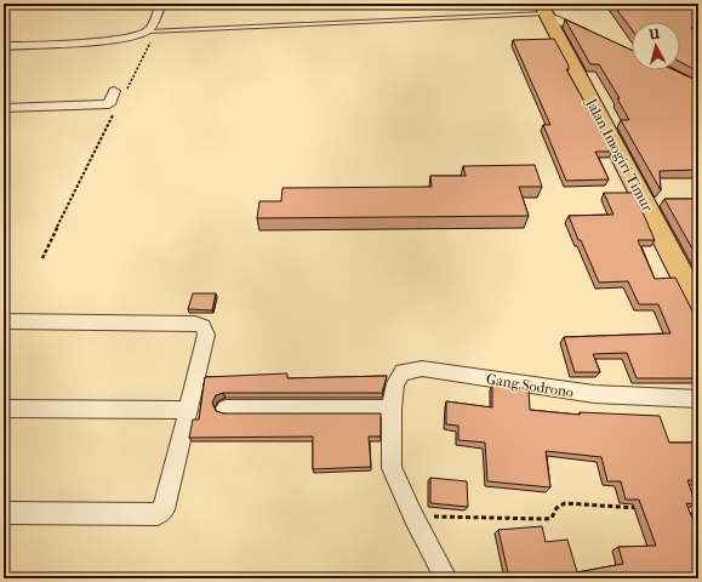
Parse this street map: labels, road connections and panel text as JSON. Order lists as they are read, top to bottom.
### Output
{
  "streets": {
    "main road": ["Jalan Imogiri Timur"],
    "street": ["Gang Sodrono"]
  },
  "north": "top"
}
